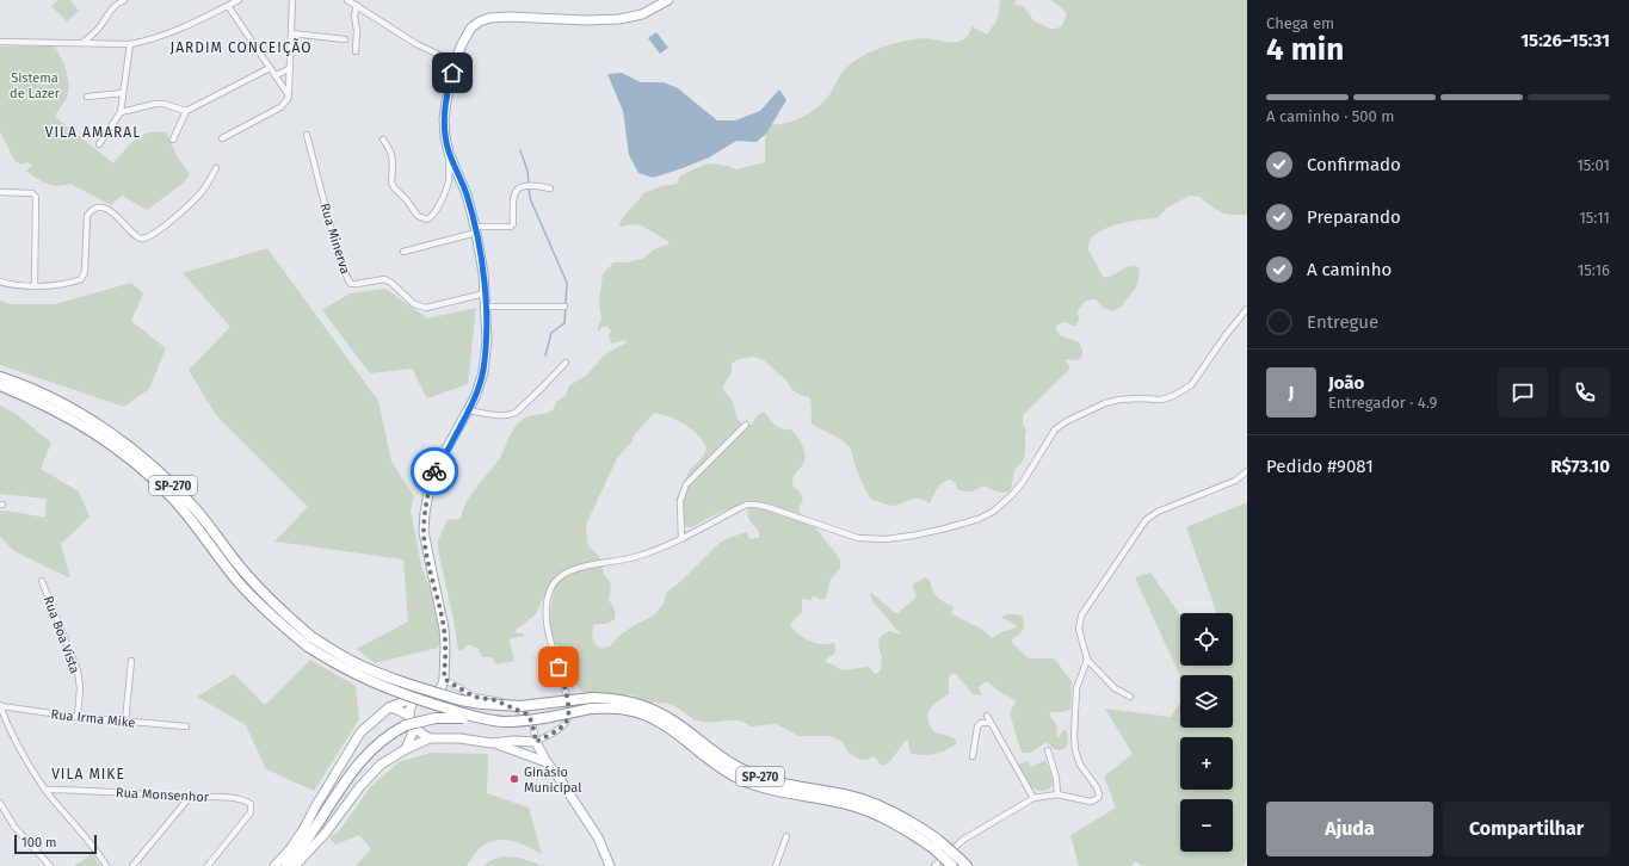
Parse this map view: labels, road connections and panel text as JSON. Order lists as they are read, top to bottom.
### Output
{
  "streets": {
    "highway": ["SP-270"],
    "street": [
      "Rua Minerva",
      "Rua Boa Vista",
      "Rua Irma Mike",
      "Rua Monsenhor"
    ]
  },
  "crossings": [
    ["Rua Boa Vista", "Rua Irma Mike"]
  ],
  "districts": ["JARDIM CONCEIÇÃO", "VILA AMARAL", "VILA MIKE"],
  "parks": ["Sistema de Lazer"],
  "places": ["Ginásio Municipal"],
  "scale_bar": "100 m",
  "page": {
    "heading": ["4 min", "Chega em", "15:26–15:31"],
    "panel": [
      "João",
      "Entregador · 4.9",
      "Pedido #9081",
      "R$73.10"
    ],
    "bar": "A caminho · 500 m",
    "list": [
      ["Confirmado", "15:01"],
      ["Preparando", "15:11"],
      ["A caminho", "15:16"],
      "Entregue"
    ],
    "round": "J",
    "map_buttons": ["+", "−"],
    "buttons": ["Ajuda", "Compartilhar"],
    "scale": "100 m"
  }
}
